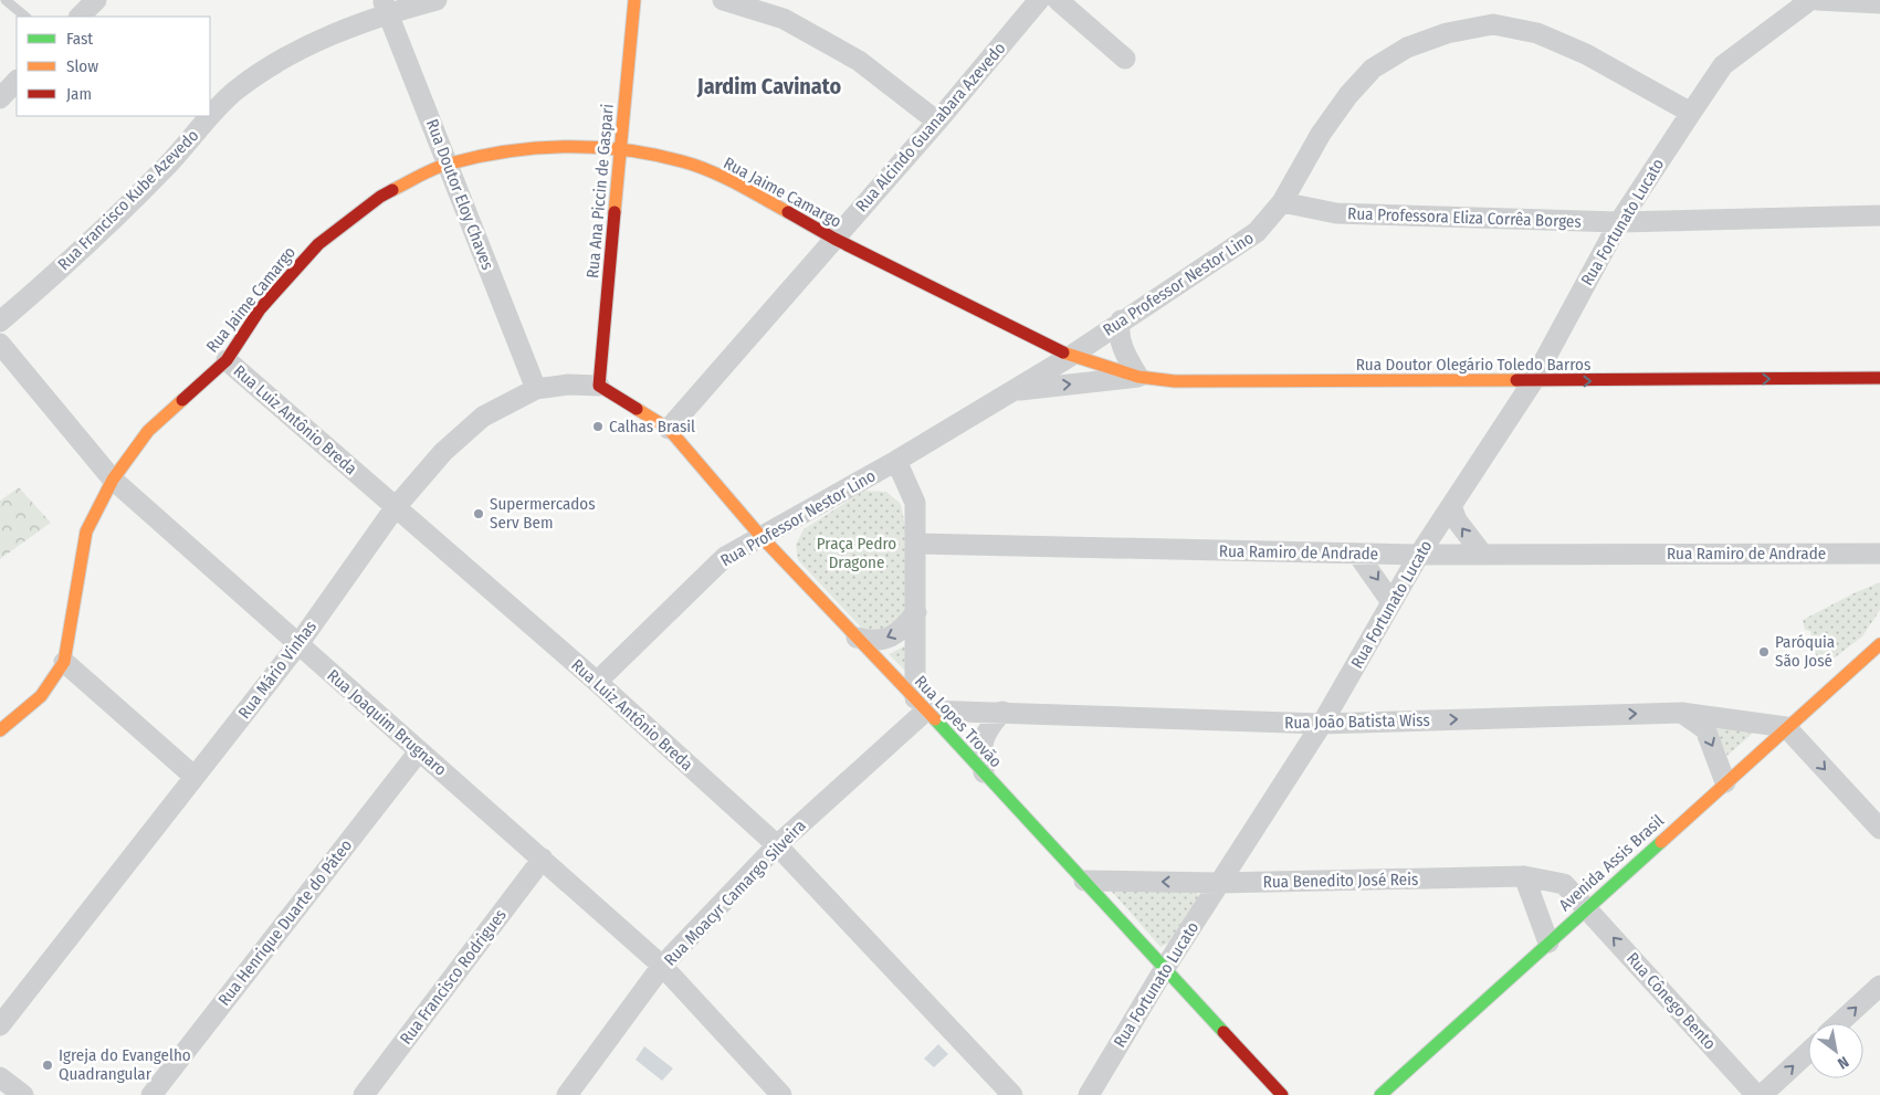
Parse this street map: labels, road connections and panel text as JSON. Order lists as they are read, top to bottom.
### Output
{
  "streets": {
    "street": [
      "Rua Alcindo Guanabara Azevedo",
      "Rua Ana Piccin de Gaspari",
      "Rua Jaime Camargo",
      "Rua Doutor Eloy Chaves",
      "Rua Francisco Kube Azevedo",
      "Rua Professora Eliza Corrêa Borges",
      "Rua Fortunato Lucato",
      "Rua Professor Nestor Lino",
      "Rua Doutor Olegário Toledo Barros",
      "Rua Luiz Antônio Breda",
      "Rua Ramiro de Andrade",
      "Rua Mário Vinhas",
      "Rua Lopes Trovão",
      "Rua João Batista Wiss",
      "Rua Joaquim Brugnaro",
      "Avenida Assis Brasil",
      "Rua Benedito José Reis",
      "Rua Moacyr Camargo Silveira",
      "Rua Henrique Duarte do Páteo",
      "Rua Francisco Rodrigues",
      "Rua Cônego Bento"
    ]
  },
  "crossings": [
    ["Rua Alcindo Guanabara Azevedo", "Rua Jaime Camargo"],
    ["Rua Alcindo Guanabara Azevedo", "Rua Lopes Trovão"],
    ["Rua Ana Piccin de Gaspari", "Rua Jaime Camargo"],
    ["Rua Ana Piccin de Gaspari", "Rua Mário Vinhas"],
    ["Rua Ana Piccin de Gaspari", "Rua Lopes Trovão"],
    ["Rua Jaime Camargo", "Rua Doutor Eloy Chaves"],
    ["Rua Jaime Camargo", "Rua Professor Nestor Lino"],
    ["Rua Jaime Camargo", "Rua Doutor Olegário Toledo Barros"],
    ["Rua Jaime Camargo", "Rua Luiz Antônio Breda"],
    ["Rua Jaime Camargo", "Rua Joaquim Brugnaro"],
    ["Rua Doutor Eloy Chaves", "Rua Francisco Kube Azevedo"],
    ["Rua Doutor Eloy Chaves", "Rua Mário Vinhas"],
    ["Rua Professora Eliza Corrêa Borges", "Rua Fortunato Lucato"],
    ["Rua Professora Eliza Corrêa Borges", "Rua Professor Nestor Lino"],
    ["Rua Fortunato Lucato", "Rua Professor Nestor Lino"],
    ["Rua Fortunato Lucato", "Rua Doutor Olegário Toledo Barros"],
    ["Rua Fortunato Lucato", "Rua Ramiro de Andrade"],
    ["Rua Fortunato Lucato", "Rua Lopes Trovão"],
    ["Rua Fortunato Lucato", "Rua João Batista Wiss"],
    ["Rua Fortunato Lucato", "Rua Benedito José Reis"],
    ["Rua Professor Nestor Lino", "Rua Doutor Olegário Toledo Barros"],
    ["Rua Professor Nestor Lino", "Rua Luiz Antônio Breda"],
    ["Rua Professor Nestor Lino", "Rua Lopes Trovão"],
    ["Rua Luiz Antônio Breda", "Rua Mário Vinhas"],
    ["Rua Luiz Antônio Breda", "Rua Moacyr Camargo Silveira"],
    ["Rua Mário Vinhas", "Rua Lopes Trovão"],
    ["Rua Mário Vinhas", "Rua Joaquim Brugnaro"],
    ["Rua Lopes Trovão", "Rua João Batista Wiss"],
    ["Rua Lopes Trovão", "Rua Benedito José Reis"],
    ["Rua Lopes Trovão", "Rua Moacyr Camargo Silveira"],
    ["Rua João Batista Wiss", "Avenida Assis Brasil"],
    ["Rua João Batista Wiss", "Rua Moacyr Camargo Silveira"],
    ["Rua Joaquim Brugnaro", "Rua Moacyr Camargo Silveira"],
    ["Rua Joaquim Brugnaro", "Rua Henrique Duarte do Páteo"],
    ["Rua Joaquim Brugnaro", "Rua Francisco Rodrigues"],
    ["Avenida Assis Brasil", "Rua Benedito José Reis"],
    ["Avenida Assis Brasil", "Rua Cônego Bento"],
    ["Rua Benedito José Reis", "Rua Cônego Bento"]
  ],
  "one_way": ["Rua Doutor Olegário Toledo Barros", "Rua João Batista Wiss", "Rua Cônego Bento"],
  "districts": ["Jardim Cavinato"],
  "parks": ["Praça Pedro Dragone"],
  "places": [
    "Calhas Brasil",
    "Supermercados Serv Bem",
    "Paróquia São José",
    "Igreja do Evangelho Quadrangular"
  ],
  "legend": ["Fast", "Slow", "Jam"],
  "north": "bottom right"
}
